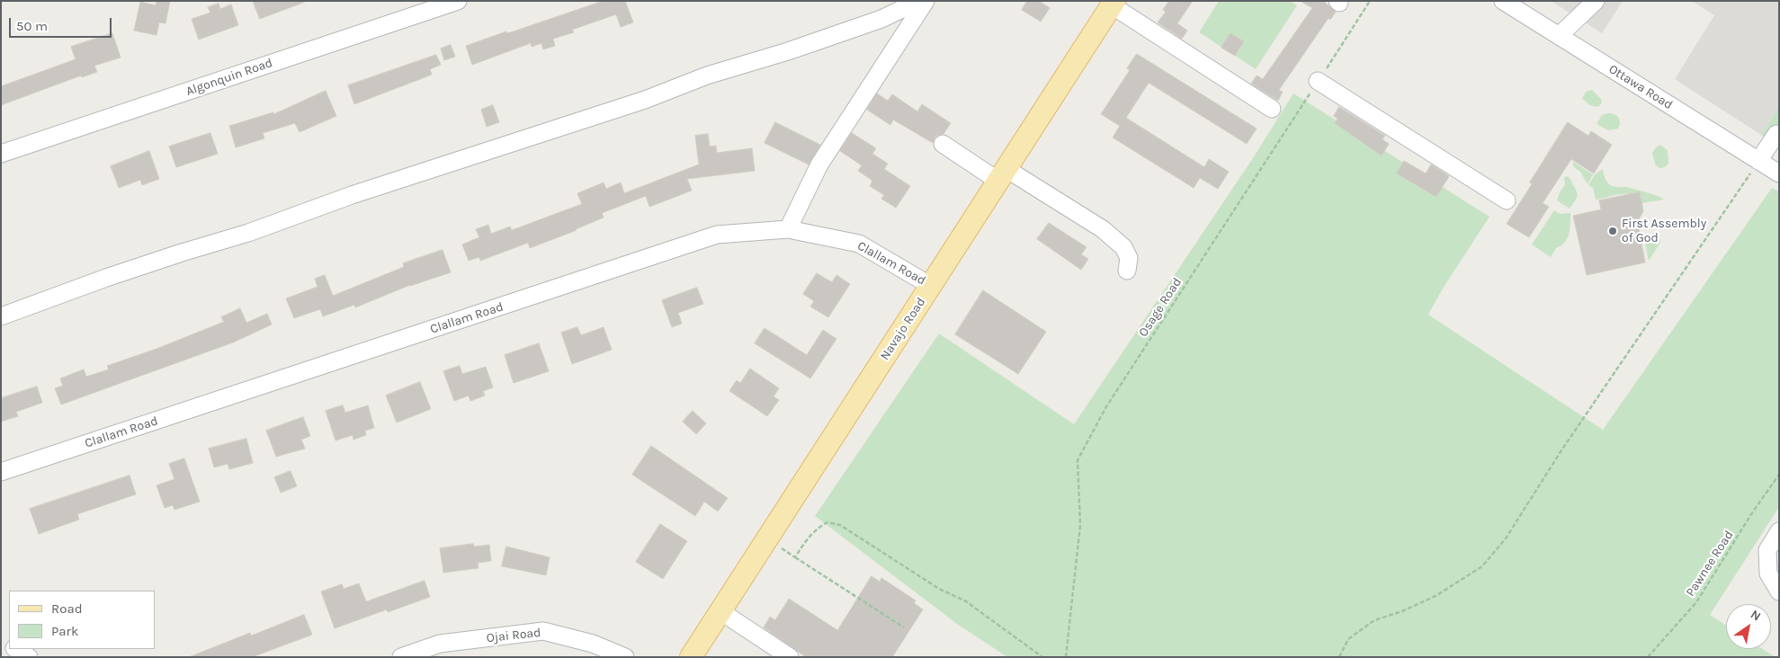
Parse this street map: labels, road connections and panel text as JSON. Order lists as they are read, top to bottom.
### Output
{
  "streets": {
    "main road": ["Navajo Road"],
    "street": [
      "Algonquin Road",
      "Ottawa Road",
      "Clallam Road",
      "Ojai Road"
    ],
    "path": ["Osage Road", "Pawnee Road"]
  },
  "crossings": [
    ["Clallam Road", "Navajo Road"]
  ],
  "places": ["First Assembly of God"],
  "legend": ["Road", "Park"],
  "scale_bar": "50 m",
  "north": "top right"
}
